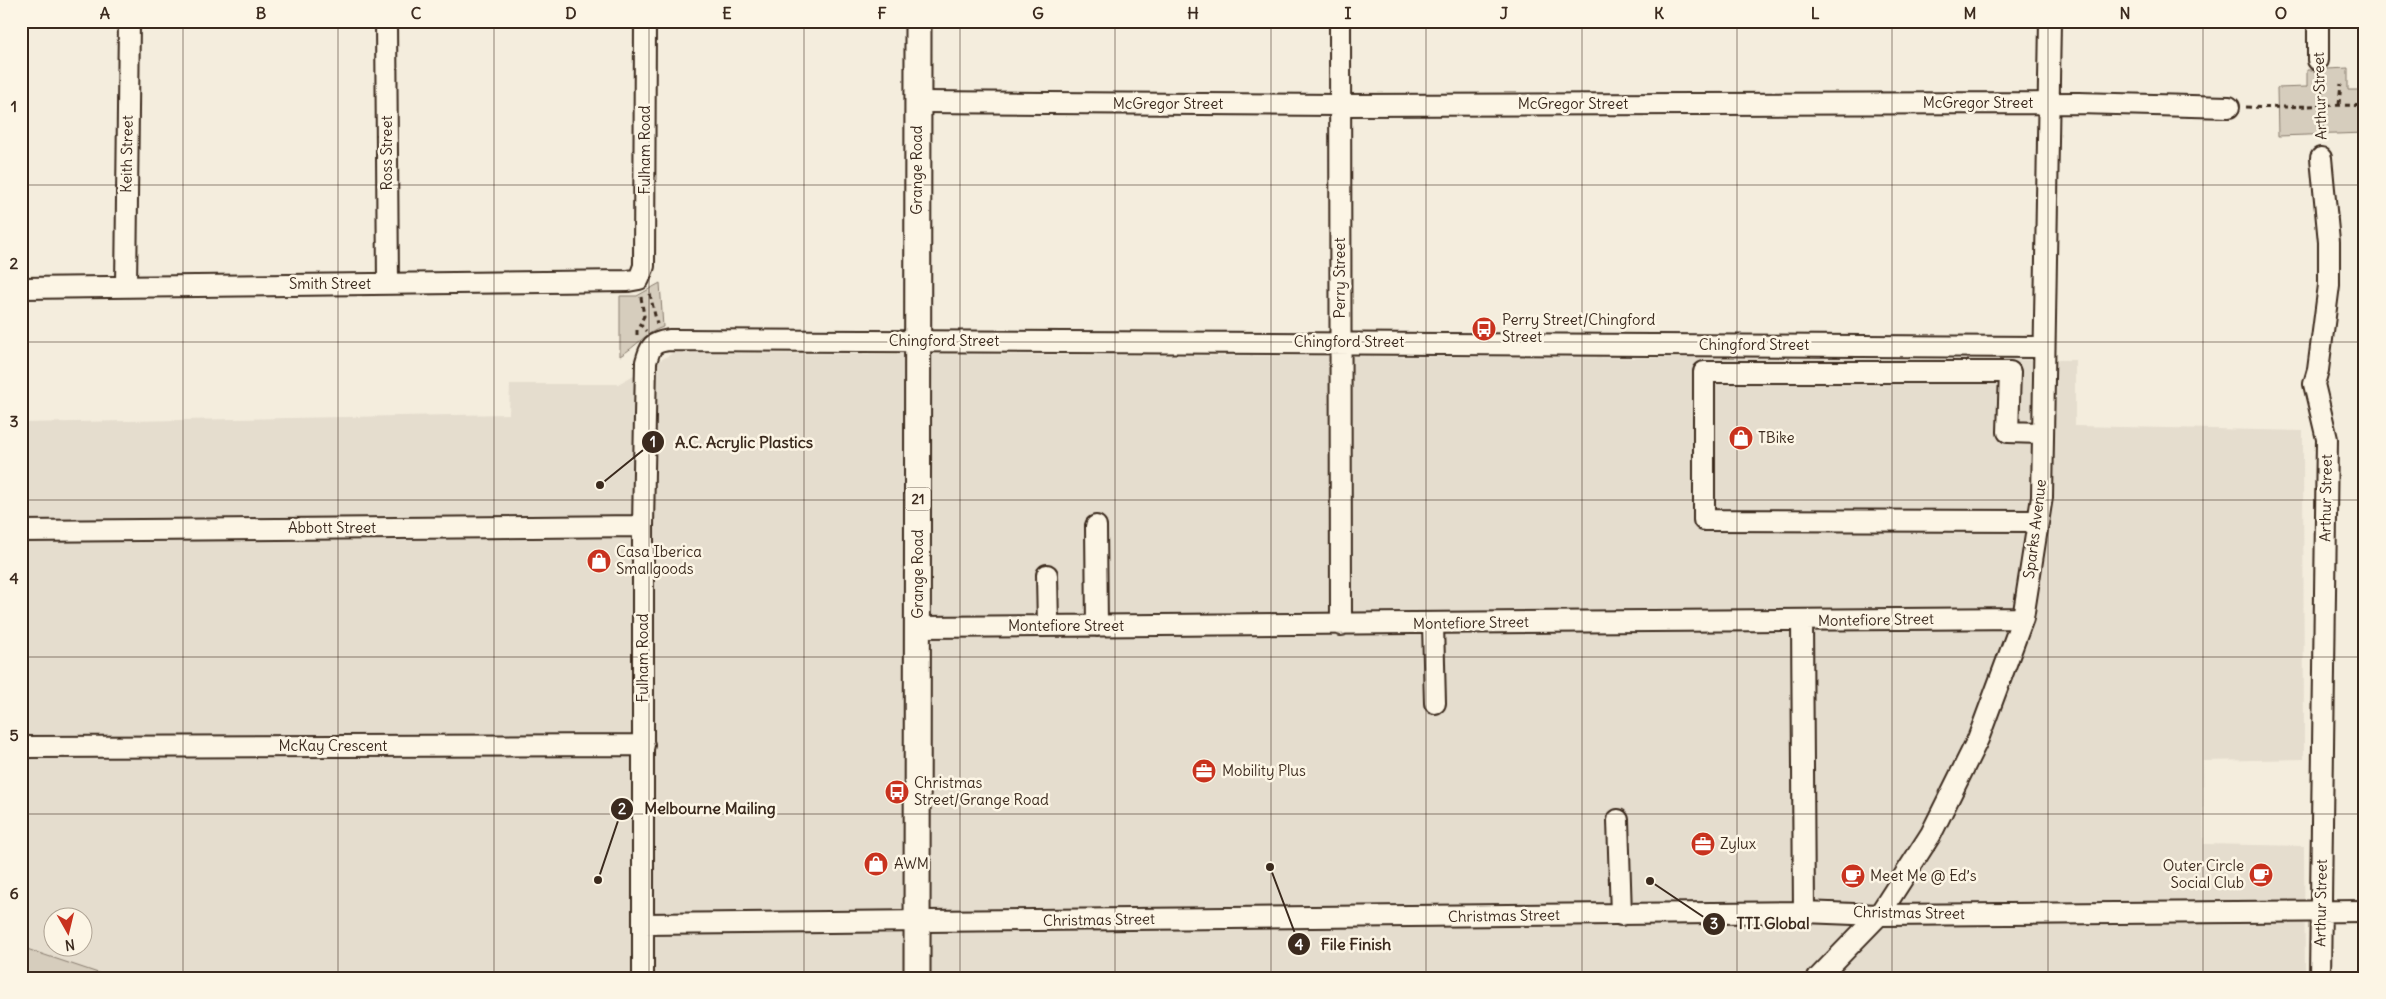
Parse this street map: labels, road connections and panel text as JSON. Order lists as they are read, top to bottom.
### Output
{
  "streets": {
    "main road": ["Grange Road", "21"],
    "street": [
      "Arthur Street",
      "McGregor Street",
      "Fulham Road",
      "Ross Street",
      "Keith Street",
      "Perry Street",
      "Smith Street",
      "Chingford Street",
      "Abbott Street",
      "Sparks Avenue",
      "Montefiore Street",
      "McKay Crescent",
      "Christmas Street"
    ]
  },
  "crossings": [
    ["Arthur Street", "Christmas Street"],
    ["McGregor Street", "Grange Road"],
    ["McGregor Street", "Perry Street"],
    ["McGregor Street", "Sparks Avenue"],
    ["Fulham Road", "Smith Street"],
    ["Fulham Road", "Chingford Street"],
    ["Fulham Road", "Abbott Street"],
    ["Fulham Road", "McKay Crescent"],
    ["Fulham Road", "Christmas Street"],
    ["Ross Street", "Smith Street"],
    ["Keith Street", "Smith Street"],
    ["Grange Road", "Chingford Street"],
    ["Grange Road", "Montefiore Street"],
    ["Grange Road", "Christmas Street"],
    ["Perry Street", "Chingford Street"],
    ["Perry Street", "Montefiore Street"],
    ["Chingford Street", "Sparks Avenue"],
    ["Sparks Avenue", "Montefiore Street"],
    ["Sparks Avenue", "Christmas Street"]
  ],
  "places": {
    "bus stop": ["Perry Street/Chingford Street", "Christmas Street/Grange Road"],
    "shop": ["TBike", "Casa Iberica Smallgoods", "AWM"],
    "other": [
      "A.C. Acrylic Plastics",
      "File Finish",
      "Melbourne Mailing",
      "TTI Global"
    ],
    "office": ["Mobility Plus", "Zylux"],
    "cafe": ["Outer Circle Social Club", "Meet Me @ Ed’s"]
  },
  "north": "bottom",
  "grid": {
    "columns": [
      "A",
      "B",
      "C",
      "D",
      "E",
      "F",
      "G",
      "H",
      "I",
      "J",
      "K",
      "L",
      "M",
      "N",
      "O"
    ],
    "rows": [
      "1",
      "2",
      "3",
      "4",
      "5",
      "6"
    ]
  }
}
